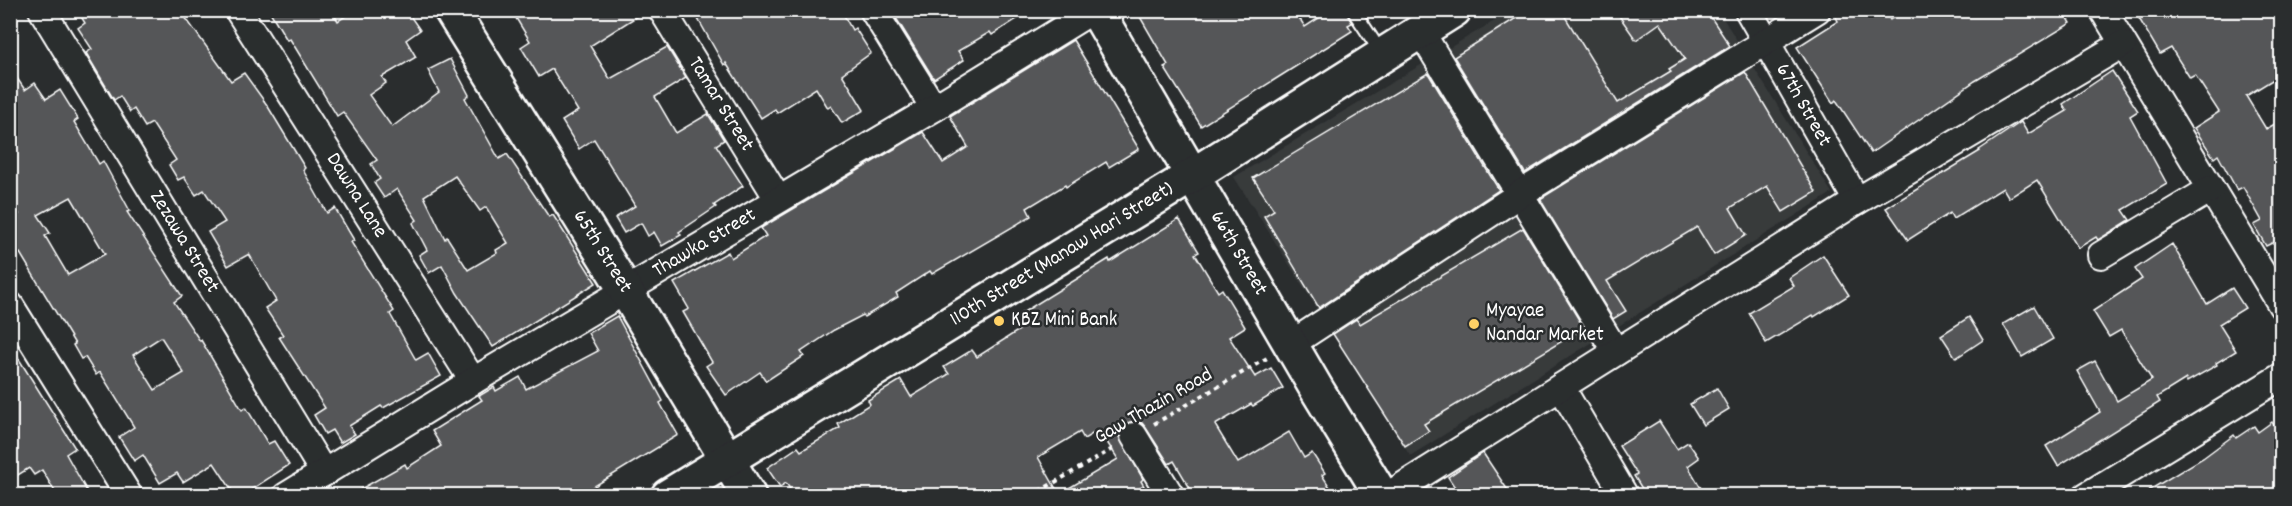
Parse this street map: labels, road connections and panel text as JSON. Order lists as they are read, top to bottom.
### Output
{
  "streets": {
    "street": [
      "Tamar Street",
      "67th Street",
      "Dawna Lane",
      "Zezawa Street",
      "Thawka Street",
      "65th Street",
      "66th Street",
      "110th Street (Manaw Hari Street)"
    ],
    "path": ["Gaw Thazin Road"]
  },
  "crossings": [
    ["Tamar Street", "Thawka Street"],
    ["Dawna Lane", "Thawka Street"],
    ["Zezawa Street", "Thawka Street"],
    ["Thawka Street", "65th Street"],
    ["Thawka Street", "66th Street"],
    ["65th Street", "110th Street (Manaw Hari Street)"],
    ["66th Street", "110th Street (Manaw Hari Street)"],
    ["66th Street", "Gaw Thazin Road"]
  ],
  "places": ["KBZ Mini Bank", "Myayae Nandar Market"]
}
